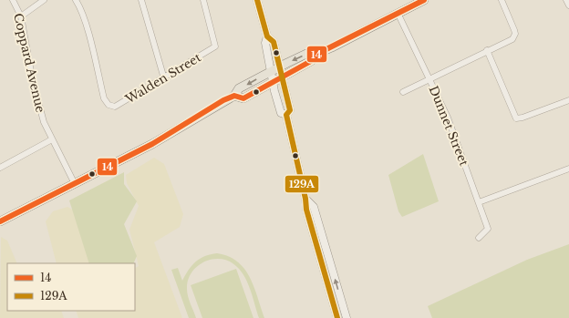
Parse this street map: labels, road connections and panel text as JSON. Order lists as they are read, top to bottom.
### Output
{
  "streets": {
    "street": ["Coppard Avenue", "Walden Street", "Dunnet Street"]
  },
  "lines": ["transit line 14", "transit line 129A"],
  "legend": ["14", "129A"]
}
